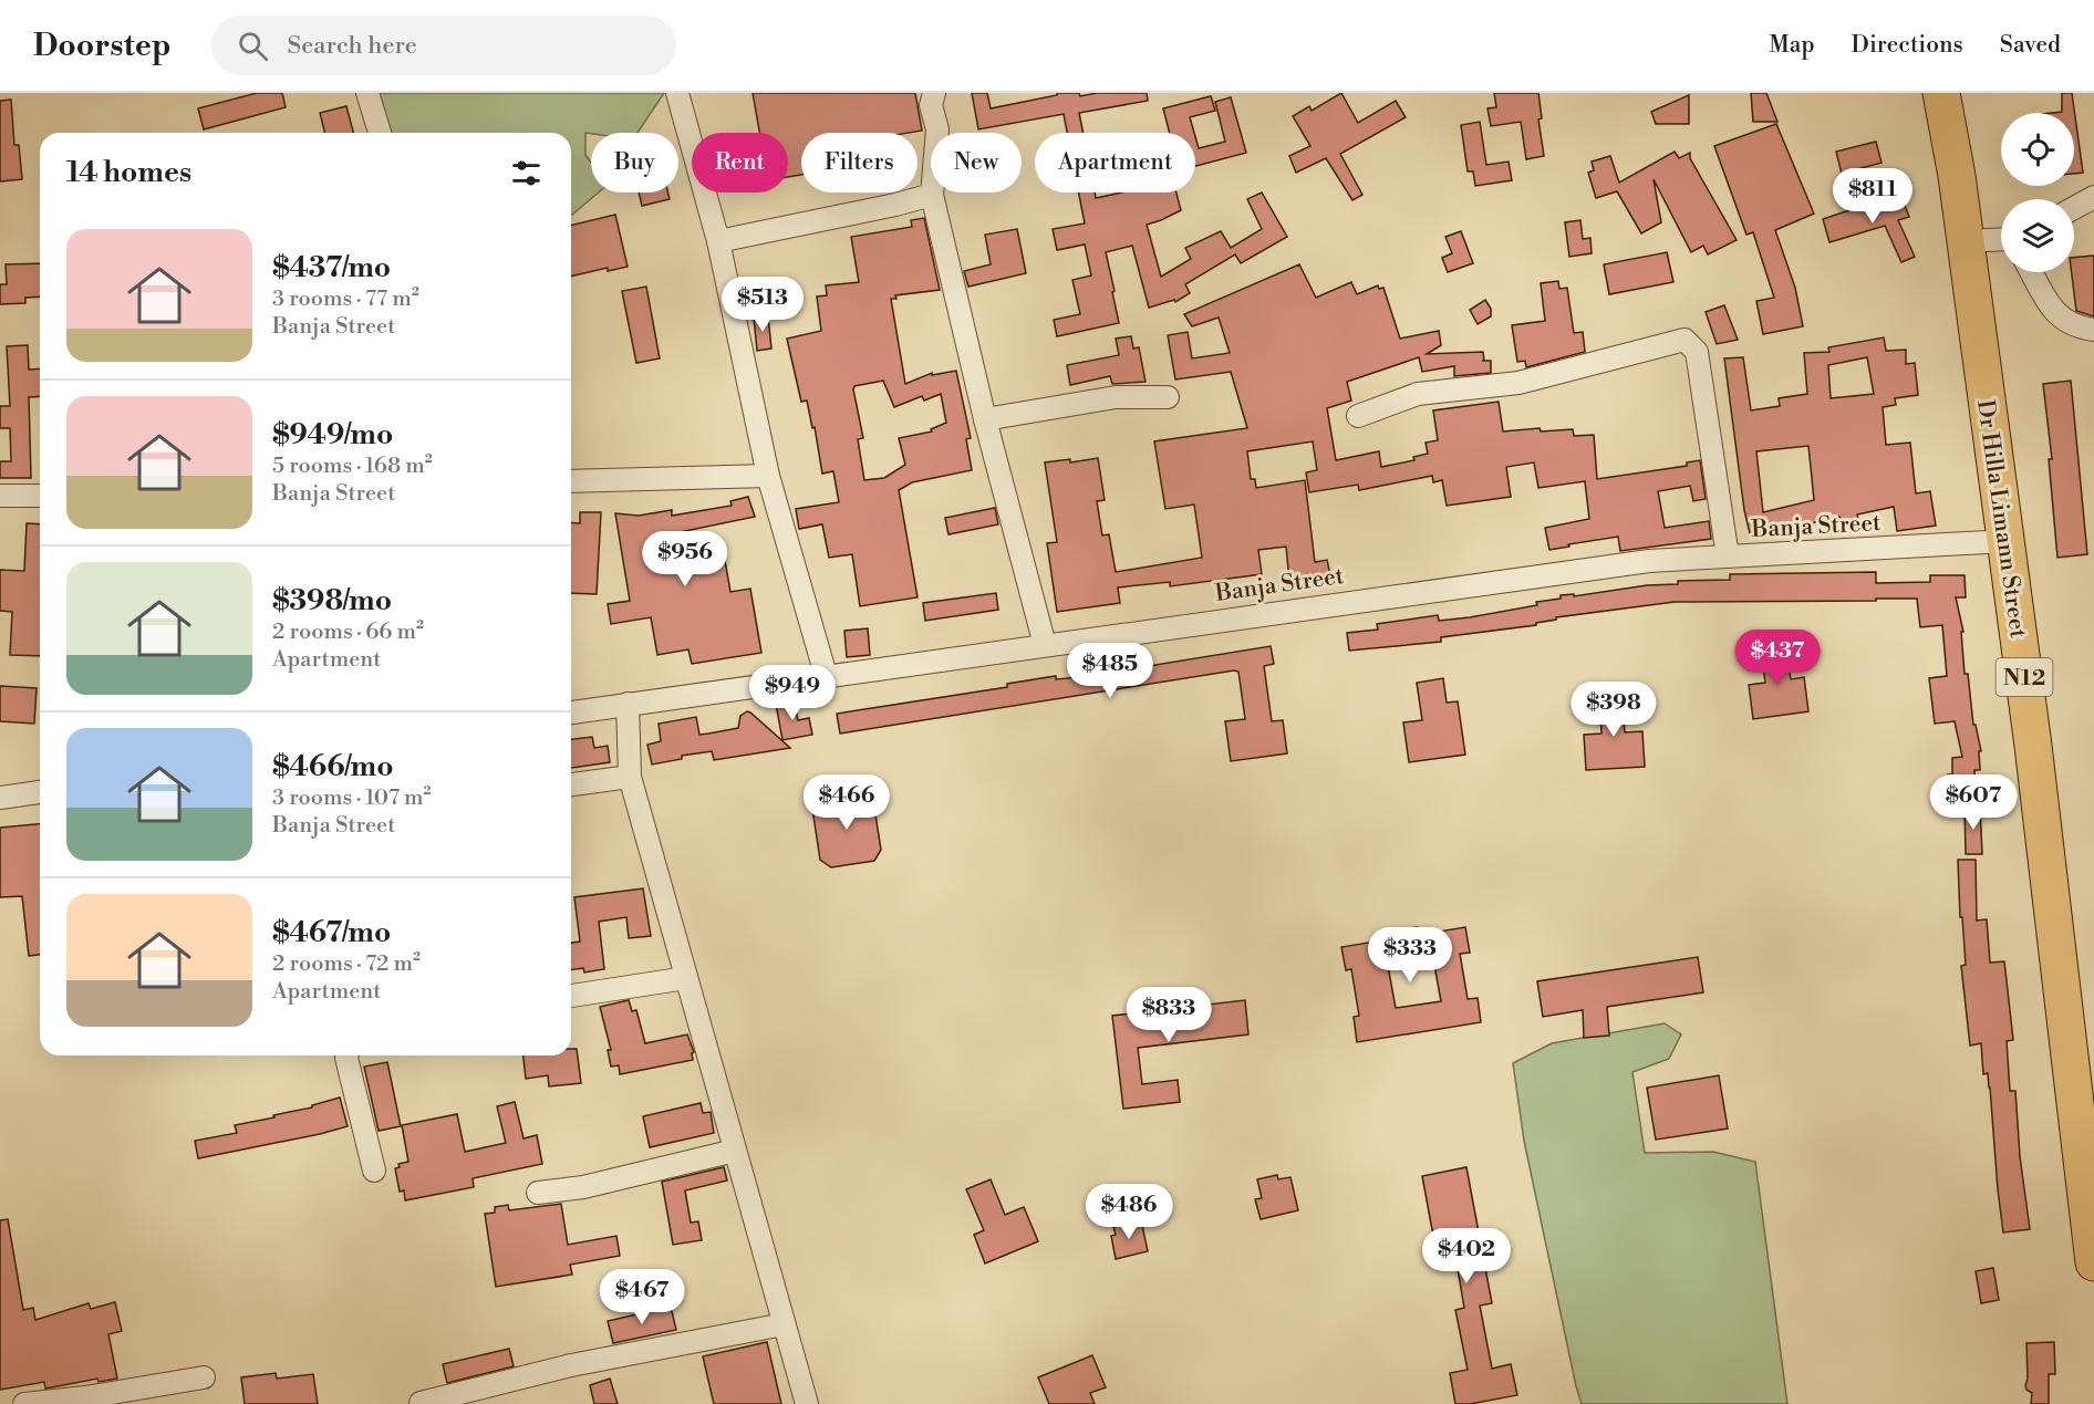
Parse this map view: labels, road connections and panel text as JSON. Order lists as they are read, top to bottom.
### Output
{
  "streets": {
    "highway": ["Dr Hilla Limann Street", "N12"],
    "street": ["Banja Street"]
  },
  "crossings": [
    ["Dr Hilla Limann Street", "Banja Street"]
  ],
  "page": {
    "header": "Doorstep",
    "search": "Search here",
    "nav": ["Map", "Directions", "Saved"],
    "chip": [
      "Buy",
      "Rent",
      "Filters",
      "New",
      "Apartment"
    ],
    "heading": "14 homes",
    "price": [
      "$811",
      "$513",
      "$956",
      "$437",
      "$485",
      "$949",
      "$398",
      "$466",
      "$607",
      "$333",
      "$833",
      "$486",
      "$402",
      "$467"
    ],
    "list": [
      {
        "name": "$437/mo",
        "note": "3 rooms · 77 m² · Banja Street"
      },
      {
        "name": "$949/mo",
        "note": "5 rooms · 168 m² · Banja Street"
      },
      {
        "name": "$398/mo",
        "note": "2 rooms · 66 m² · Apartment"
      },
      {
        "name": "$466/mo",
        "note": "3 rooms · 107 m² · Banja Street"
      },
      {
        "name": "$467/mo",
        "note": "2 rooms · 72 m² · Apartment"
      }
    ]
  }
}
